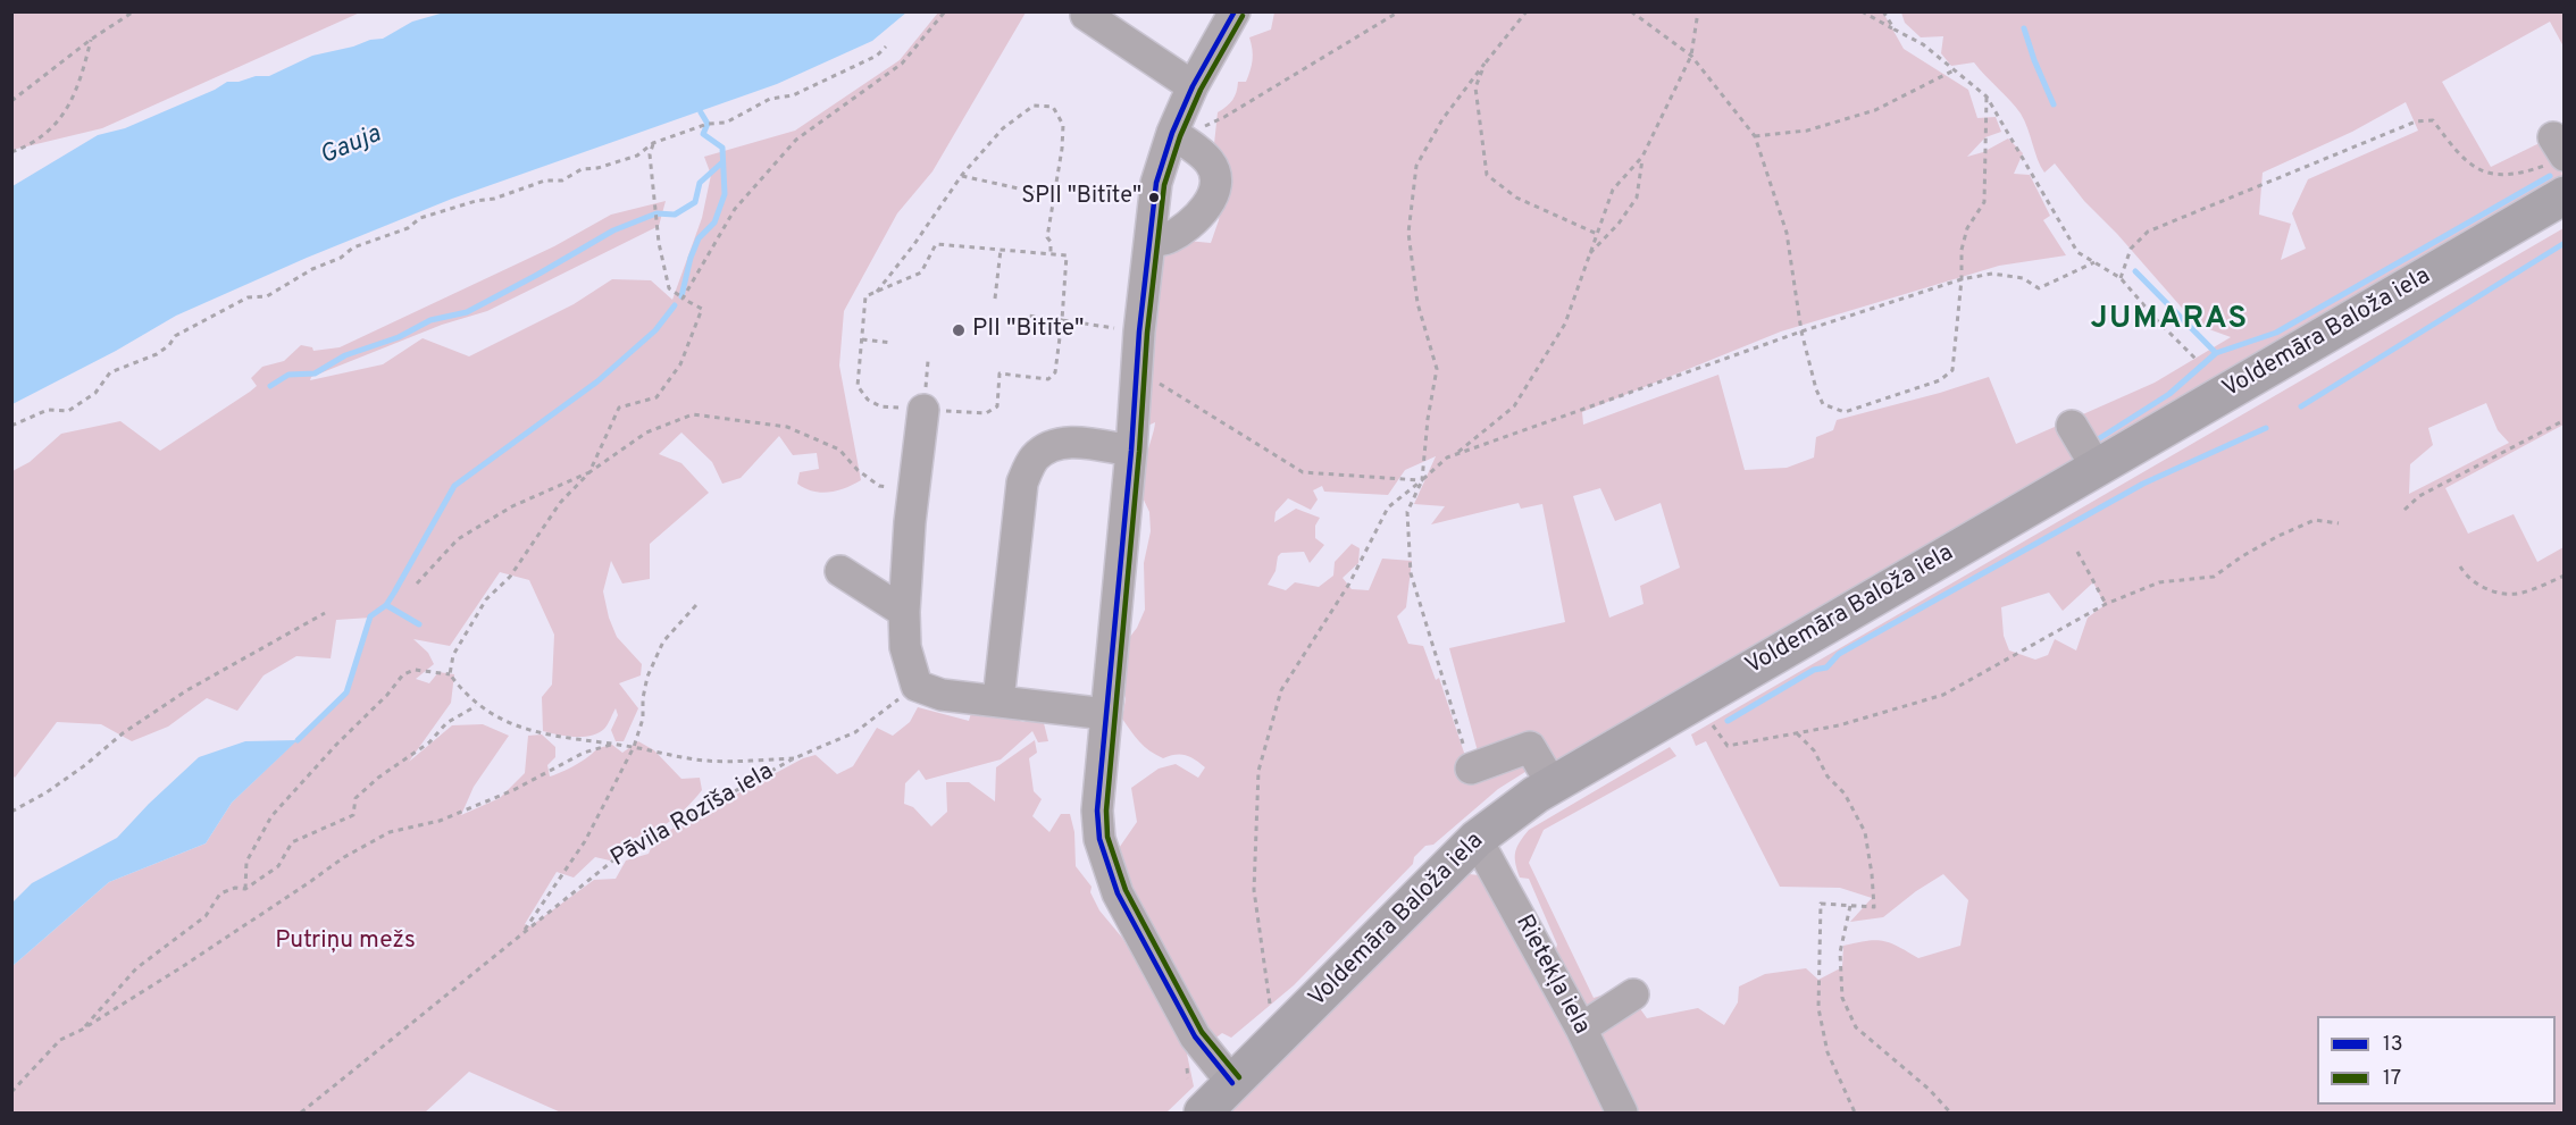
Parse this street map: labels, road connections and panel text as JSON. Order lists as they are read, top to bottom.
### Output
{
  "streets": {
    "main road": ["Voldemāra Baloža iela"],
    "street": ["Rietekļa iela"],
    "path": ["Pāvila Rozīša iela"]
  },
  "crossings": [
    ["Voldemāra Baloža iela", "Rietekļa iela"]
  ],
  "districts": ["JUMARAS"],
  "water": ["Gauja"],
  "parks": ["Putriņu mežs"],
  "places": ["SPII \"Bitīte\"", "PII \"Bitīte\""],
  "lines": ["transit line 13", "transit line 17"],
  "legend": ["13", "17"]
}
